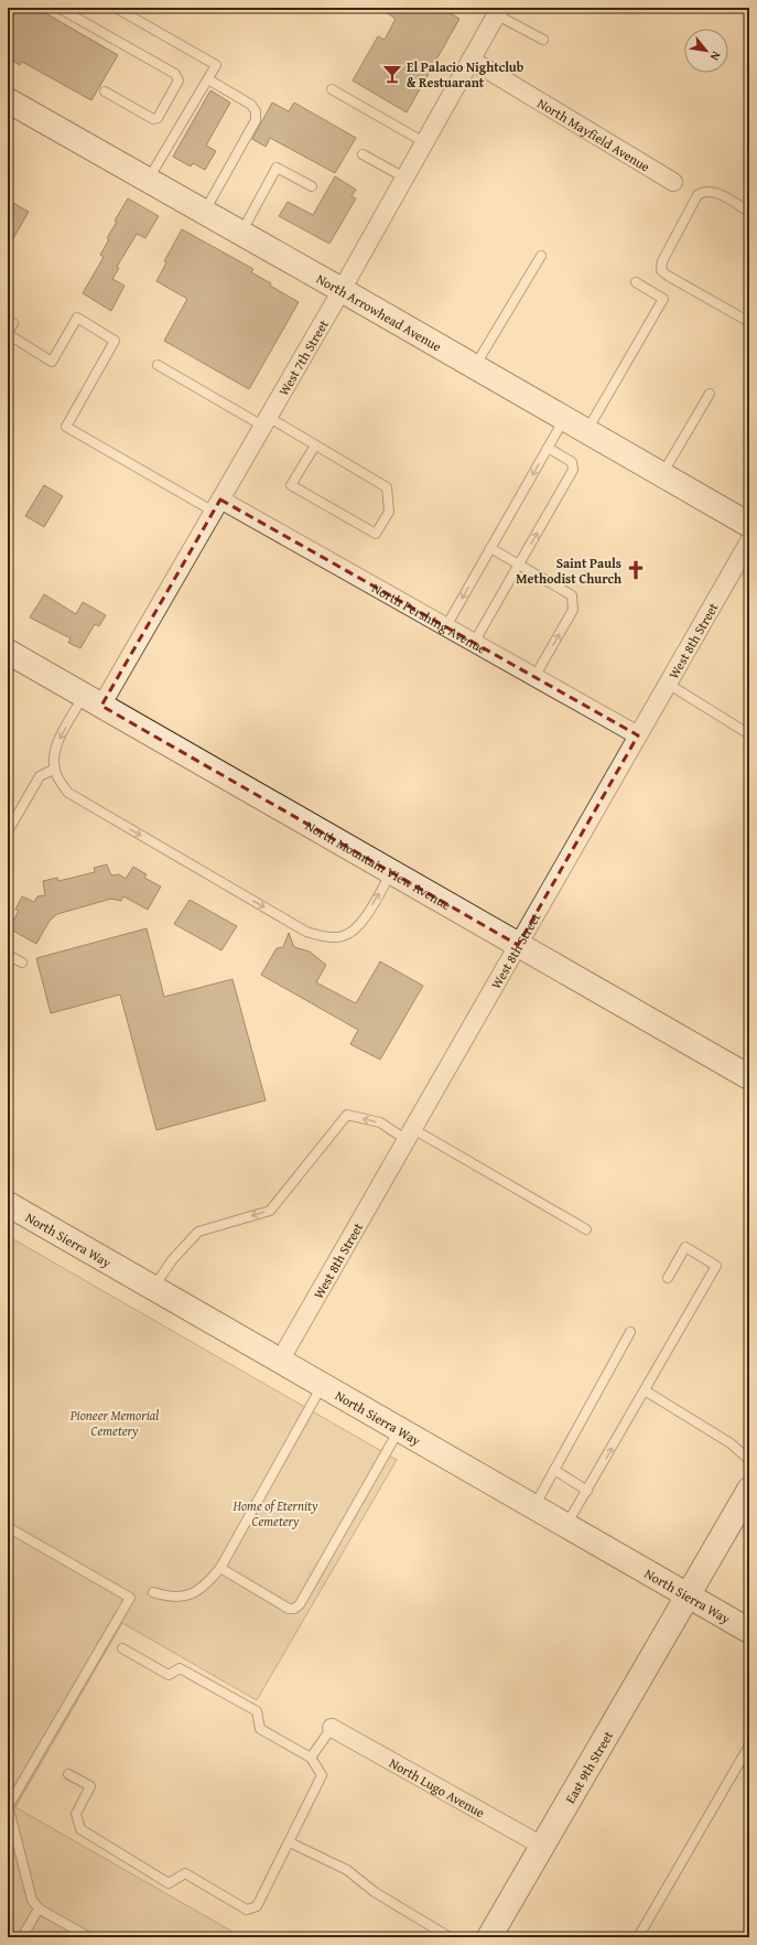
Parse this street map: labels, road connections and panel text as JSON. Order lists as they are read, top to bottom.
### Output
{
  "streets": {
    "street": [
      "North Mayfield Avenue",
      "North Arrowhead Avenue",
      "West 7th Street",
      "North Pershing Avenue",
      "West 8th Street",
      "North Mountain View Avenue",
      "North Sierra Way",
      "East 9th Street",
      "North Lugo Avenue"
    ]
  },
  "crossings": [
    ["North Mayfield Avenue", "West 7th Street"],
    ["North Arrowhead Avenue", "West 7th Street"],
    ["West 7th Street", "North Pershing Avenue"],
    ["West 7th Street", "North Mountain View Avenue"],
    ["North Pershing Avenue", "West 8th Street"],
    ["West 8th Street", "North Mountain View Avenue"],
    ["West 8th Street", "North Sierra Way"],
    ["North Sierra Way", "East 9th Street"],
    ["East 9th Street", "North Lugo Avenue"]
  ],
  "parks": ["Pioneer Memorial Cemetery", "Home of Eternity Cemetery"],
  "places": {
    "bar": ["El Palacio Nightclub & Restuarant"],
    "church": ["Saint Pauls Methodist Church"]
  },
  "north": "bottom right"
}
